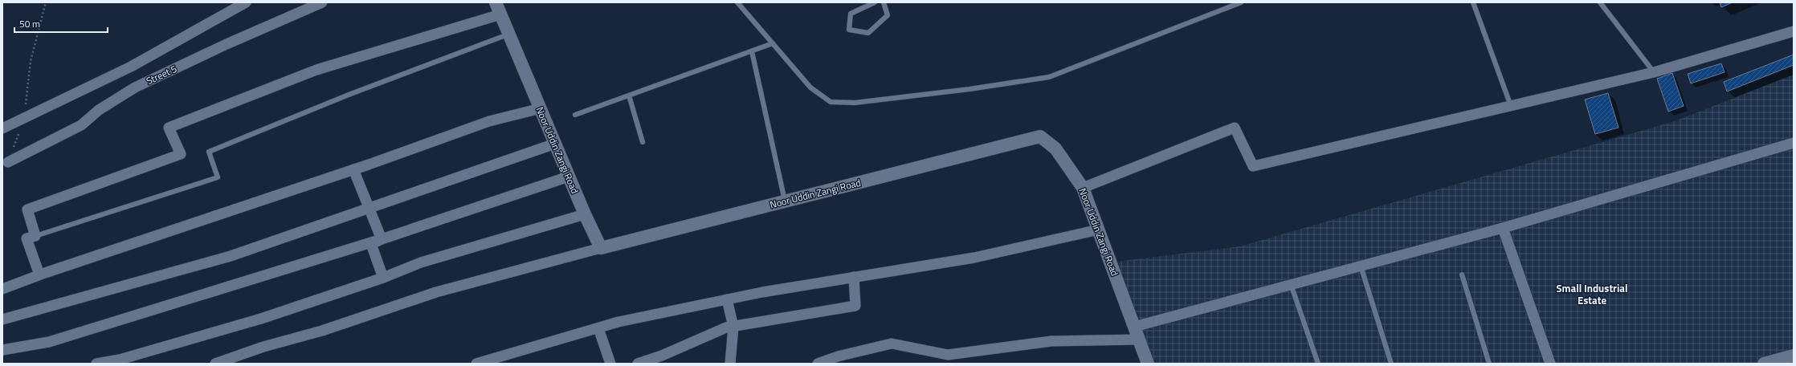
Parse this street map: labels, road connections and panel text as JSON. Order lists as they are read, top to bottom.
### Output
{
  "streets": {
    "street": ["Street 5", "Noor Uddin Zangi Road"]
  },
  "districts": ["Small Industrial Estate"],
  "scale_bar": "50 m"
}
